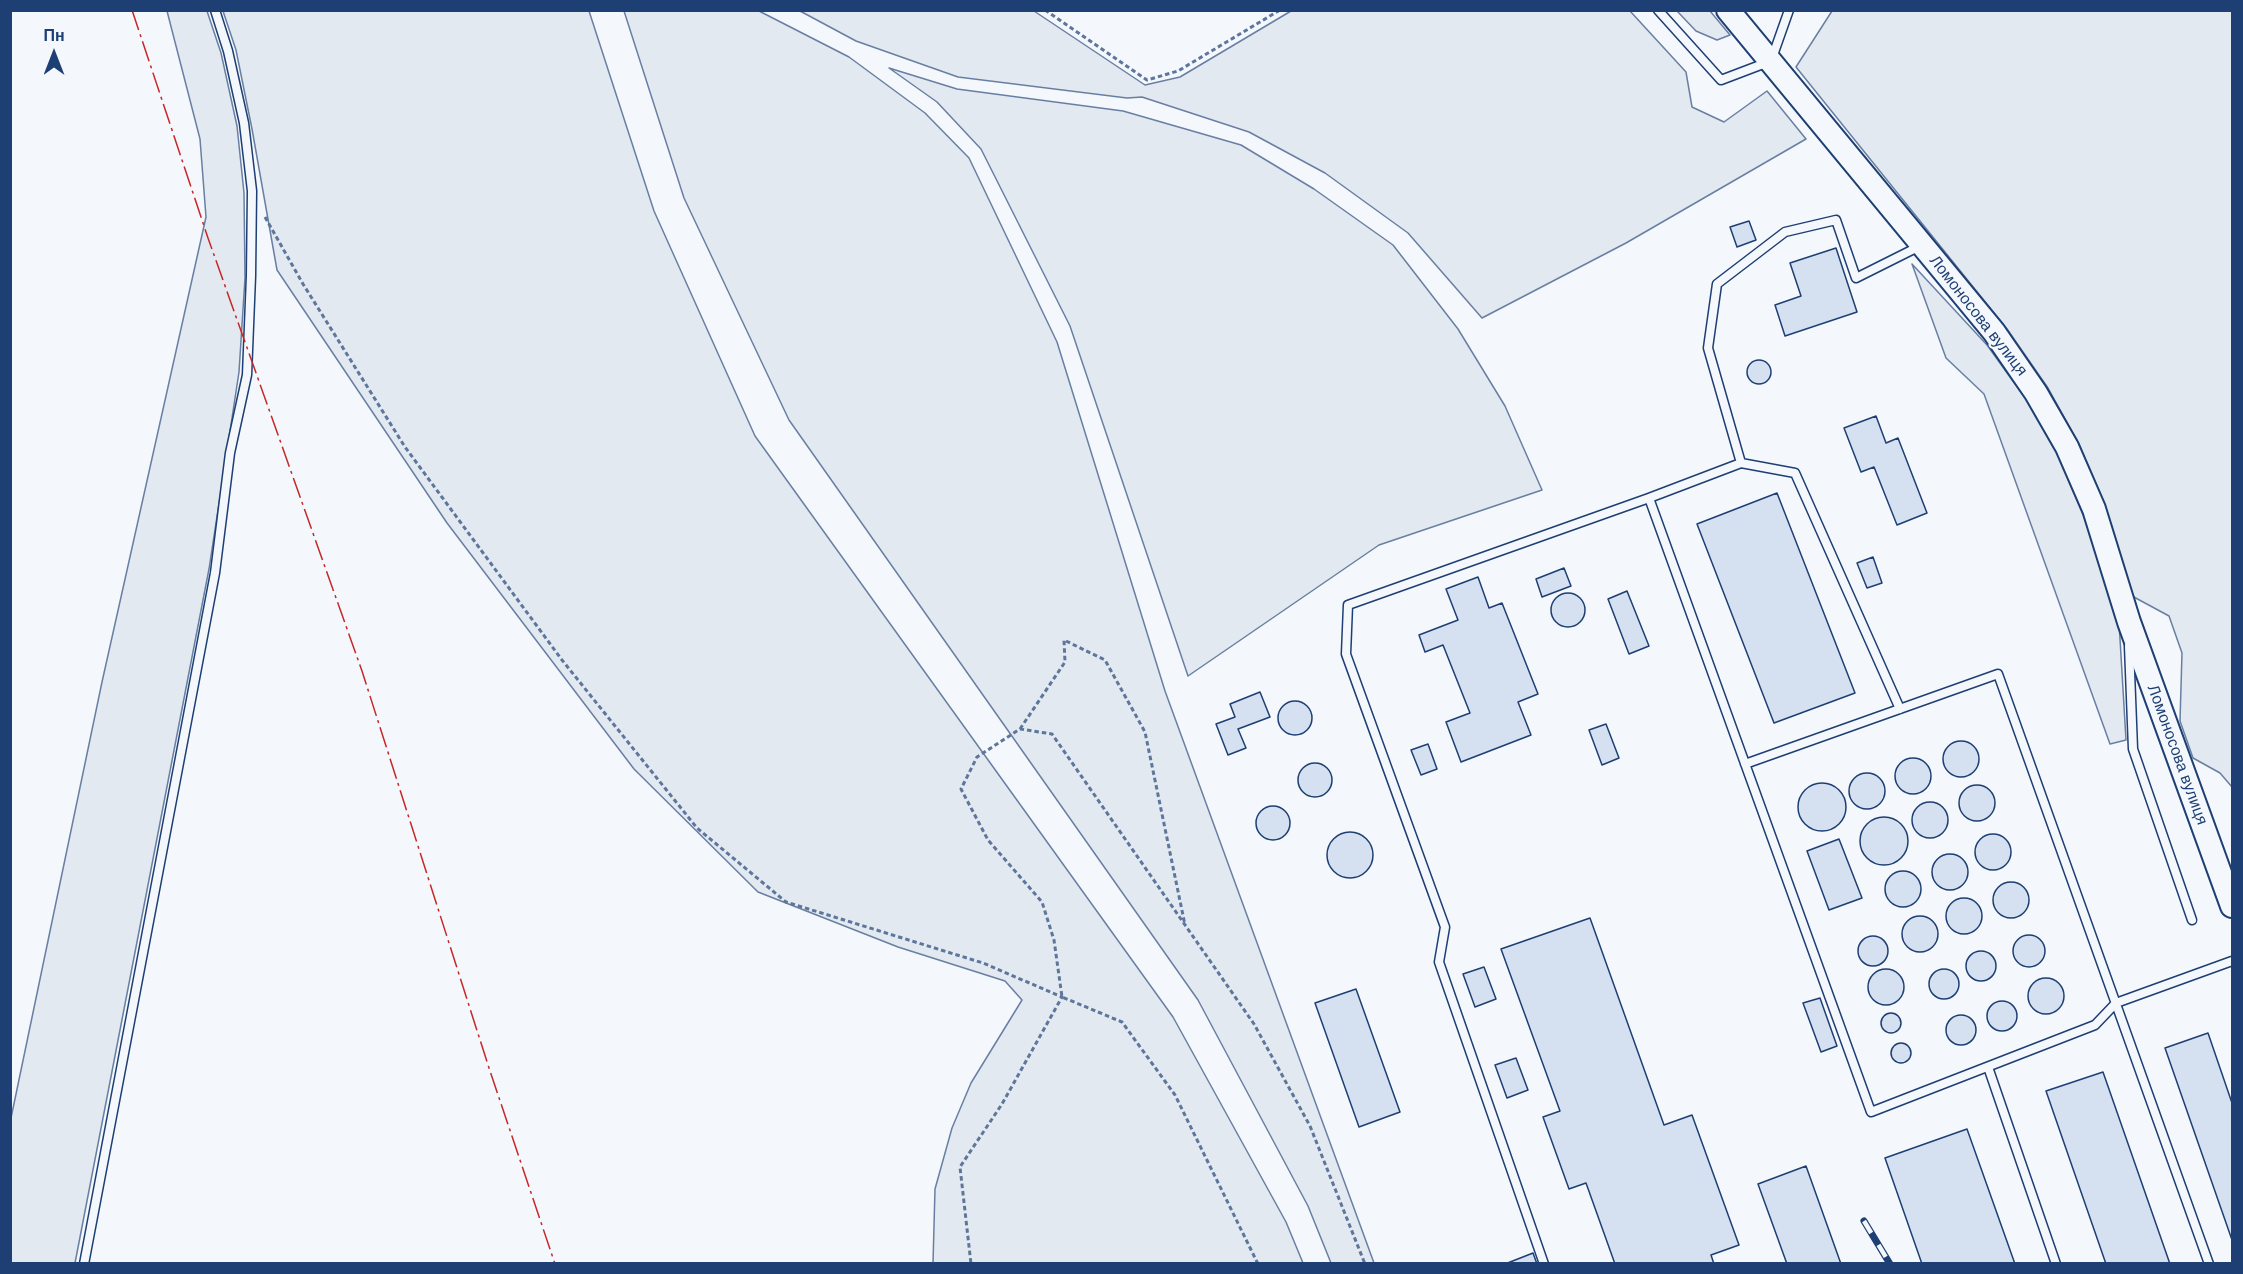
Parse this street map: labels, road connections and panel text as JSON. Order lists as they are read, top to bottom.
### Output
{
  "streets": {
    "street": ["Ломоносова вулиця"]
  },
  "north": "top"
}
